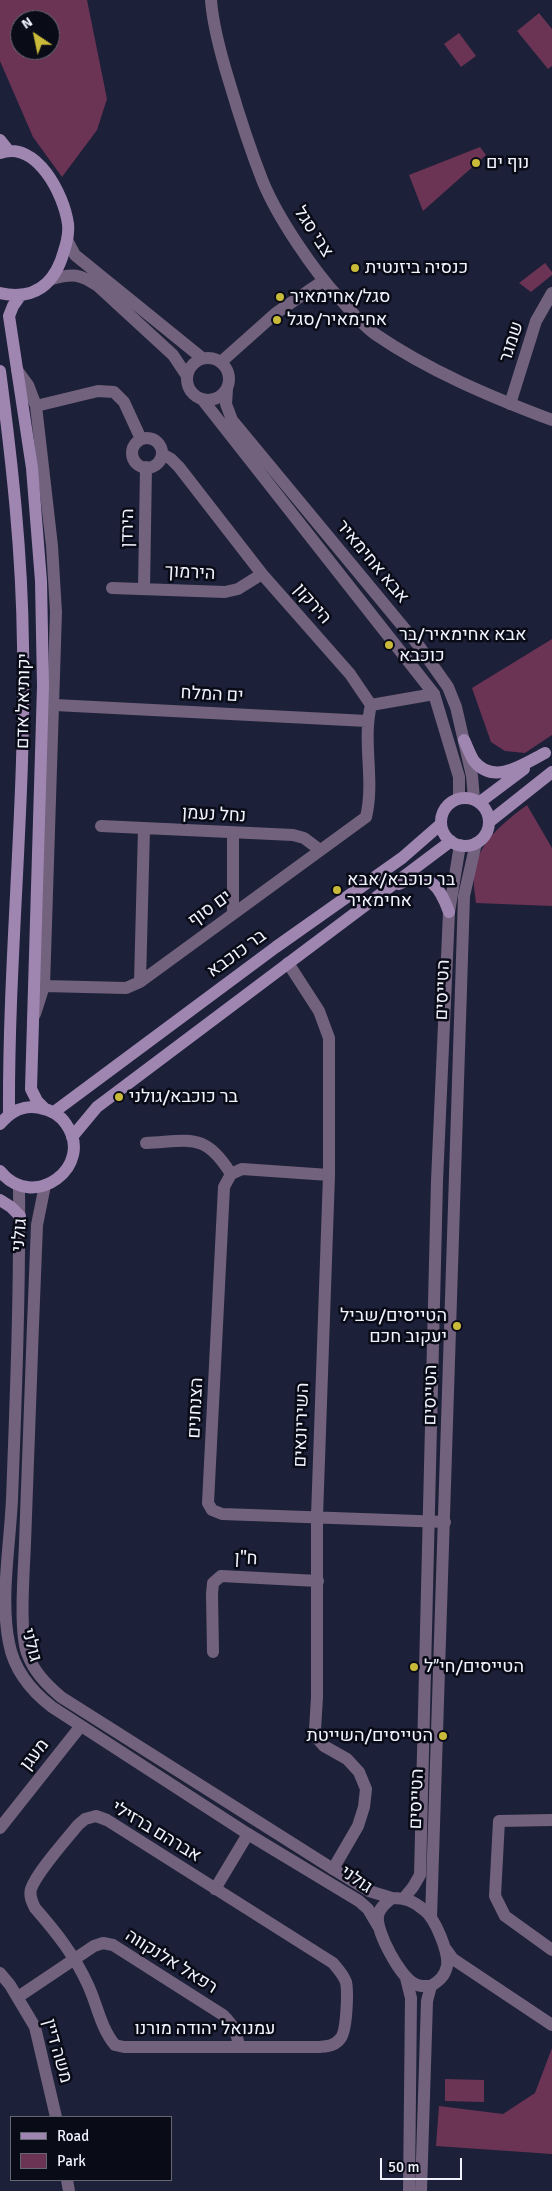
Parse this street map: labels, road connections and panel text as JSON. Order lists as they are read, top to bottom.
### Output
{
  "streets": {
    "main road": ["יקותיאל אדם", "בר כוכבא"],
    "street": [
      "צבי סגל",
      "שמגר",
      "הירדן",
      "אבא אחימאיר",
      "הירמוך",
      "הירקון",
      "ים המלח",
      "נחל נעמן",
      "ים סוף",
      "הטייסים",
      "גולני",
      "הצנחנים",
      "השיריונאים",
      "ח\"ן",
      "מעגן",
      "אברהם ברזילי",
      "רפאל אלנקווה",
      "עמנואל יהודה מורנו",
      "משה דיין"
    ]
  },
  "crossings": [
    ["צבי סגל", "שמגר"],
    ["הירדן", "הירמוך"],
    ["הירדן", "הירקון"],
    ["אבא אחימאיר", "בר כוכבא"],
    ["אבא אחימאיר", "הטייסים"],
    ["הירמוך", "הירקון"],
    ["ים המלח", "ים סוף"],
    ["יקותיאל אדם", "בר כוכבא"],
    ["נחל נעמן", "ים סוף"],
    ["בר כוכבא", "הטייסים"],
    ["בר כוכבא", "השיריונאים"],
    ["הטייסים", "גולני"],
    ["הטייסים", "הצנחנים"],
    ["גולני", "השיריונאים"],
    ["גולני", "מעגן"],
    ["הצנחנים", "השיריונאים"],
    ["השיריונאים", "ח\"ן"],
    ["אברהם ברזילי", "עמנואל יהודה מורנו"],
    ["רפאל אלנקווה", "עמנואל יהודה מורנו"],
    ["רפאל אלנקווה", "משה דיין"]
  ],
  "places": [
    "נוף ים",
    "כנסיה ביזנטית",
    "סגל/אחימאיר",
    "אחימאיר/סגל",
    "אבא אחימאיר/בר כוכבא",
    "בר כוכבא/אבא אחימאיר",
    "בר כוכבא/גולני",
    "הטייסים/שביל יעקוב חכם",
    "הטייסים/חי״ל",
    "הטייסים/השייטת"
  ],
  "legend": ["Road", "Park"],
  "scale_bar": "50 m",
  "north": "top left"
}
